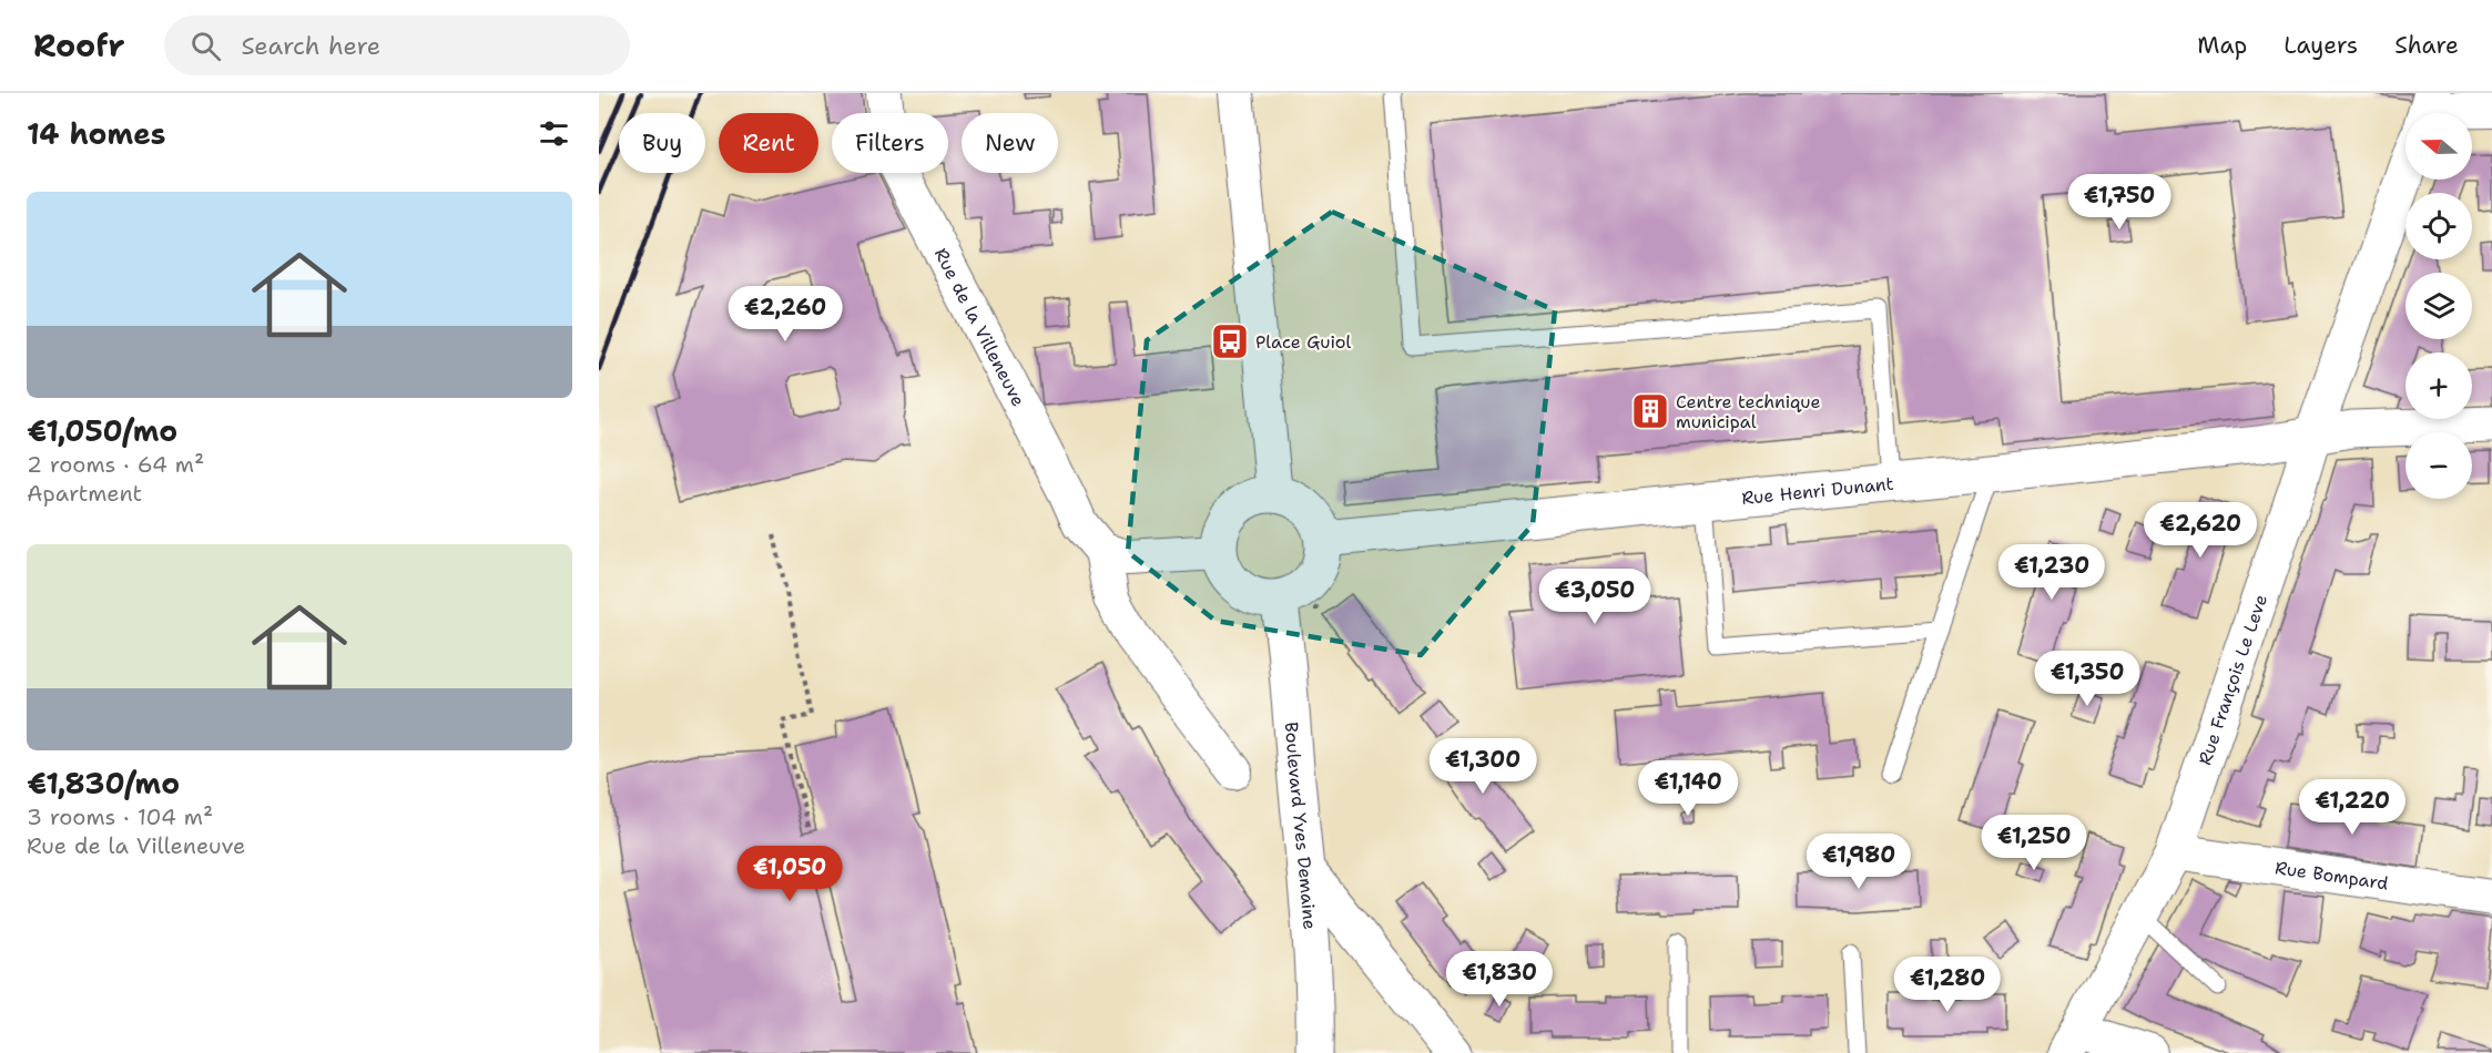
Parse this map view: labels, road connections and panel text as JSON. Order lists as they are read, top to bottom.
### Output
{
  "streets": {
    "street": [
      "Rue de la Villeneuve",
      "Rue Henri Dunant",
      "Rue François Le Leve",
      "Boulevard Yves Demaine",
      "Rue Bompard"
    ]
  },
  "crossings": [
    ["Rue Henri Dunant", "Rue François Le Leve"],
    ["Rue Henri Dunant", "Boulevard Yves Demaine"],
    ["Rue François Le Leve", "Rue Bompard"]
  ],
  "places": {
    "bus stop": ["Place Guiol"],
    "building": ["Centre technique municipal"]
  },
  "north": "left",
  "page": {
    "header": "Roofr",
    "search": "Search here",
    "nav": ["Map", "Layers", "Share"],
    "heading": "14 homes",
    "map_buttons": ["+", "−"],
    "chip": [
      "Buy",
      "Rent",
      "Filters",
      "New"
    ],
    "list": [
      {
        "name": "€1,050/mo",
        "note": "2 rooms · 64 m² · Apartment"
      },
      {
        "name": "€1,830/mo",
        "note": "3 rooms · 104 m² · Rue de la Villeneuve"
      }
    ],
    "price": [
      "€1,750",
      "€2,260",
      "€2,620",
      "€1,230",
      "€3,050",
      "€1,350",
      "€1,300",
      "€1,140",
      "€1,220",
      "€1,250",
      "€1,980",
      "€1,050",
      "€1,830",
      "€1,280"
    ]
  }
}
